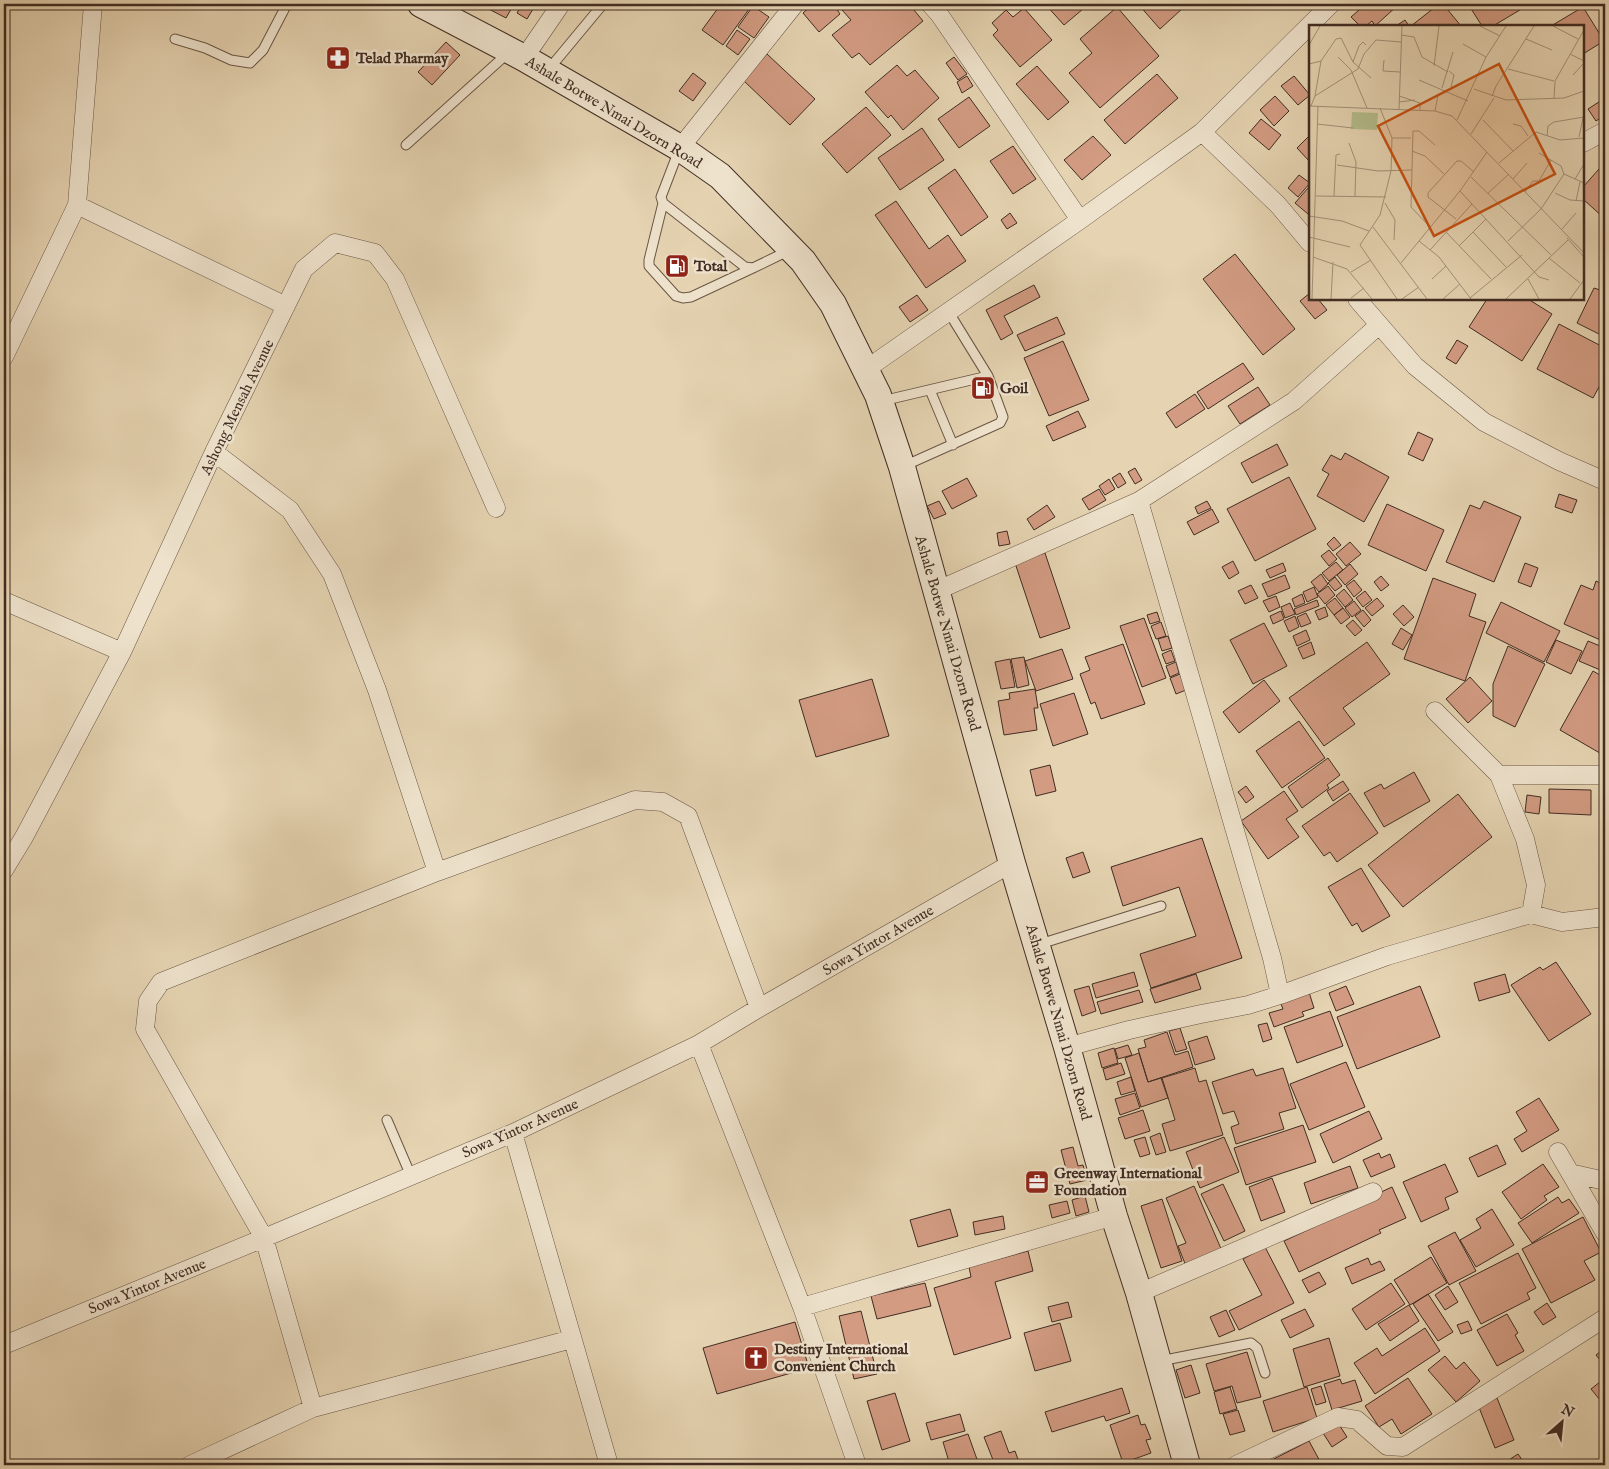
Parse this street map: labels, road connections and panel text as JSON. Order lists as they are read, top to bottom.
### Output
{
  "streets": {
    "main road": ["Ashale Botwe Nmai Dzorn Road"],
    "street": ["Ashong Mensah Avenue", "Sowa Yintor Avenue"]
  },
  "crossings": [
    ["Ashale Botwe Nmai Dzorn Road", "Sowa Yintor Avenue"]
  ],
  "places": {
    "pharmacy": ["Telad Pharmay"],
    "fuel station": ["Total", "Goil"],
    "office": ["Greenway International Foundation"],
    "church": ["Destiny International Convenient Church"]
  },
  "north": "top right"
}
